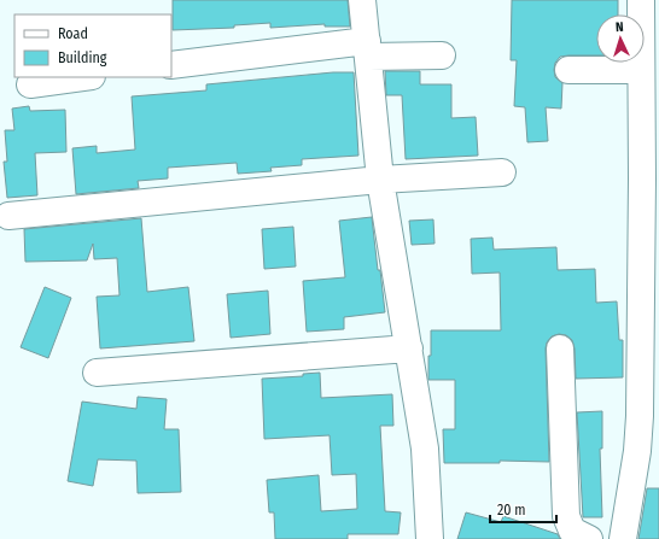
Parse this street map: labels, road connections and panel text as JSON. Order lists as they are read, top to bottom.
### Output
{
  "legend": ["Road", "Building"],
  "scale_bar": "20 m",
  "north": "top"
}
